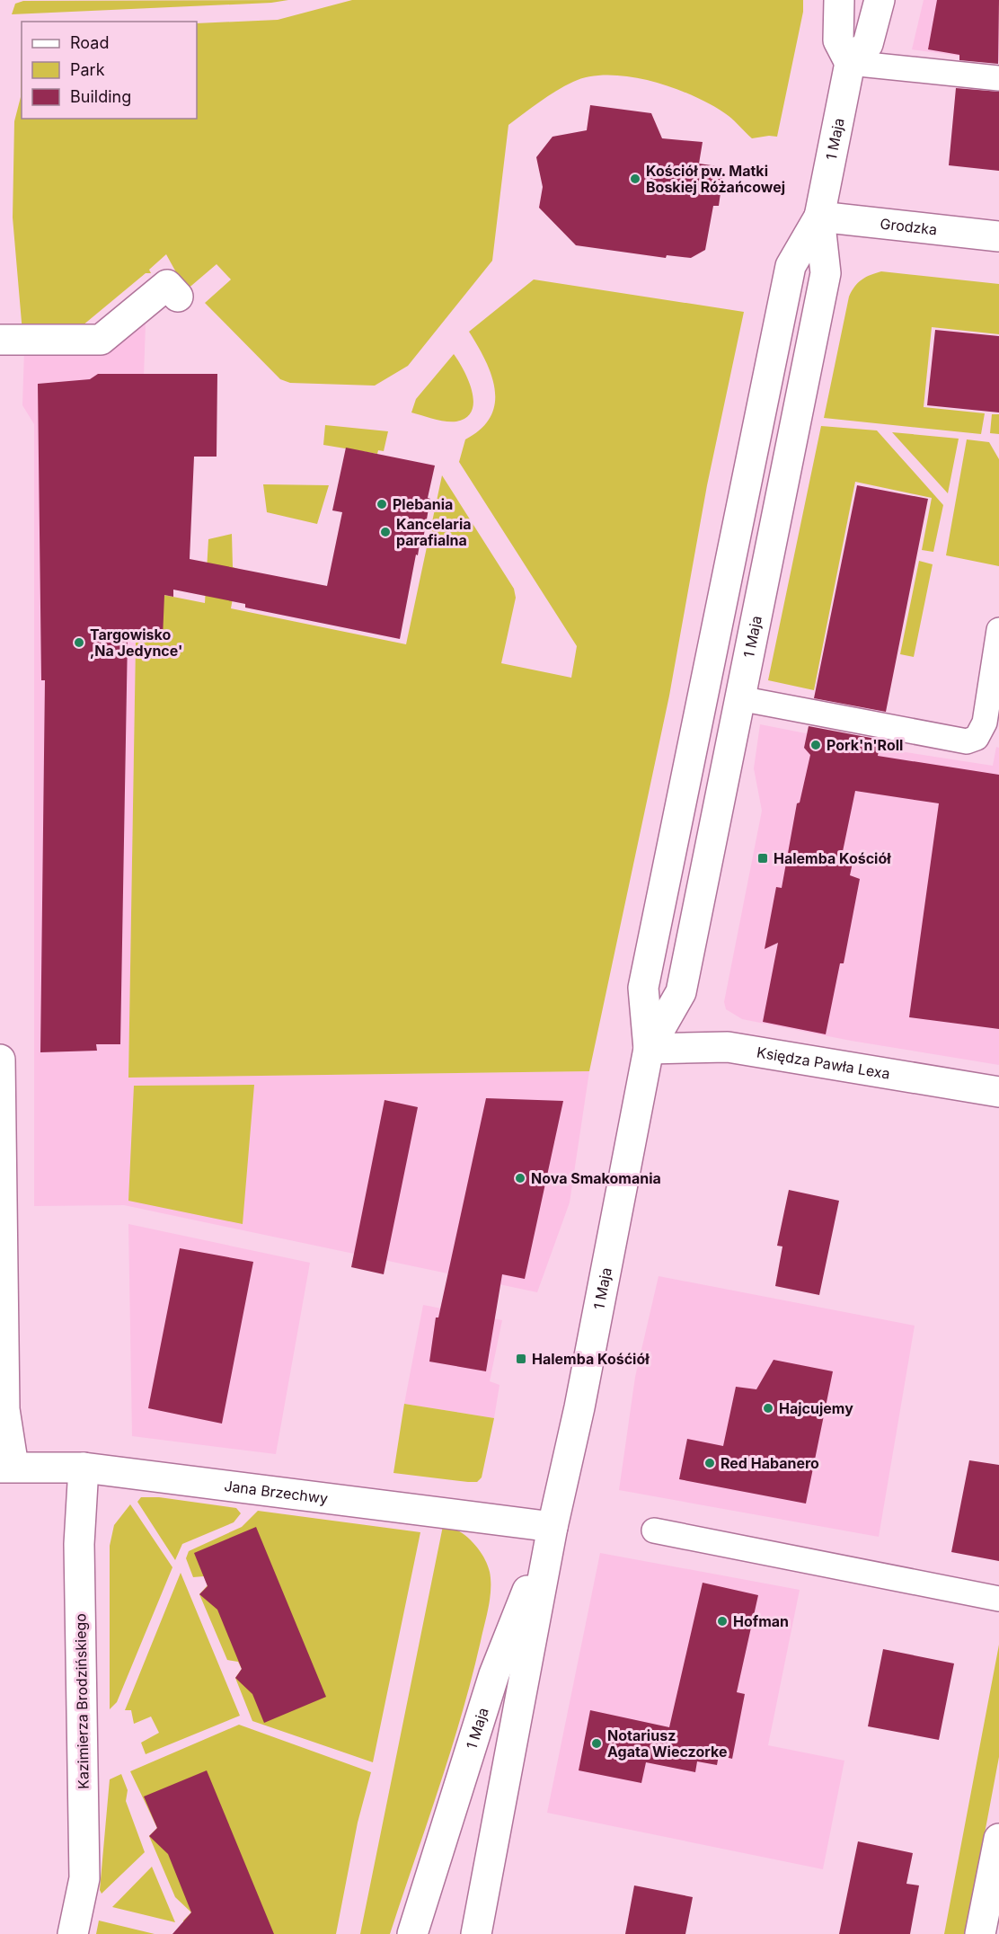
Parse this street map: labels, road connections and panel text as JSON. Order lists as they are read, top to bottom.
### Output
{
  "streets": {
    "main road": [
      "1 Maja",
      "Grodzka",
      "Księdza Pawła Lexa",
      "Jana Brzechwy",
      "Kazimierza Brodzińskiego"
    ]
  },
  "crossings": [
    ["1 Maja", "Grodzka"],
    ["1 Maja", "Księdza Pawła Lexa"],
    ["1 Maja", "Jana Brzechwy"],
    ["Jana Brzechwy", "Kazimierza Brodzińskiego"]
  ],
  "places": {
    "other": [
      "Kościół pw. Matki Boskiej Różańcowej",
      "Plebania",
      "Kancelaria parafialna",
      "Targowisko ,Na Jedynce'",
      "Pork'n'Roll",
      "Nova Smakomania",
      "Hajcujemy",
      "Red Habanero",
      "Hofman",
      "Notariusz Agata Wieczorke"
    ],
    "transit": ["Halemba Kościół", "Halemba Kośćiół"]
  },
  "legend": ["Road", "Park", "Building"]
}
